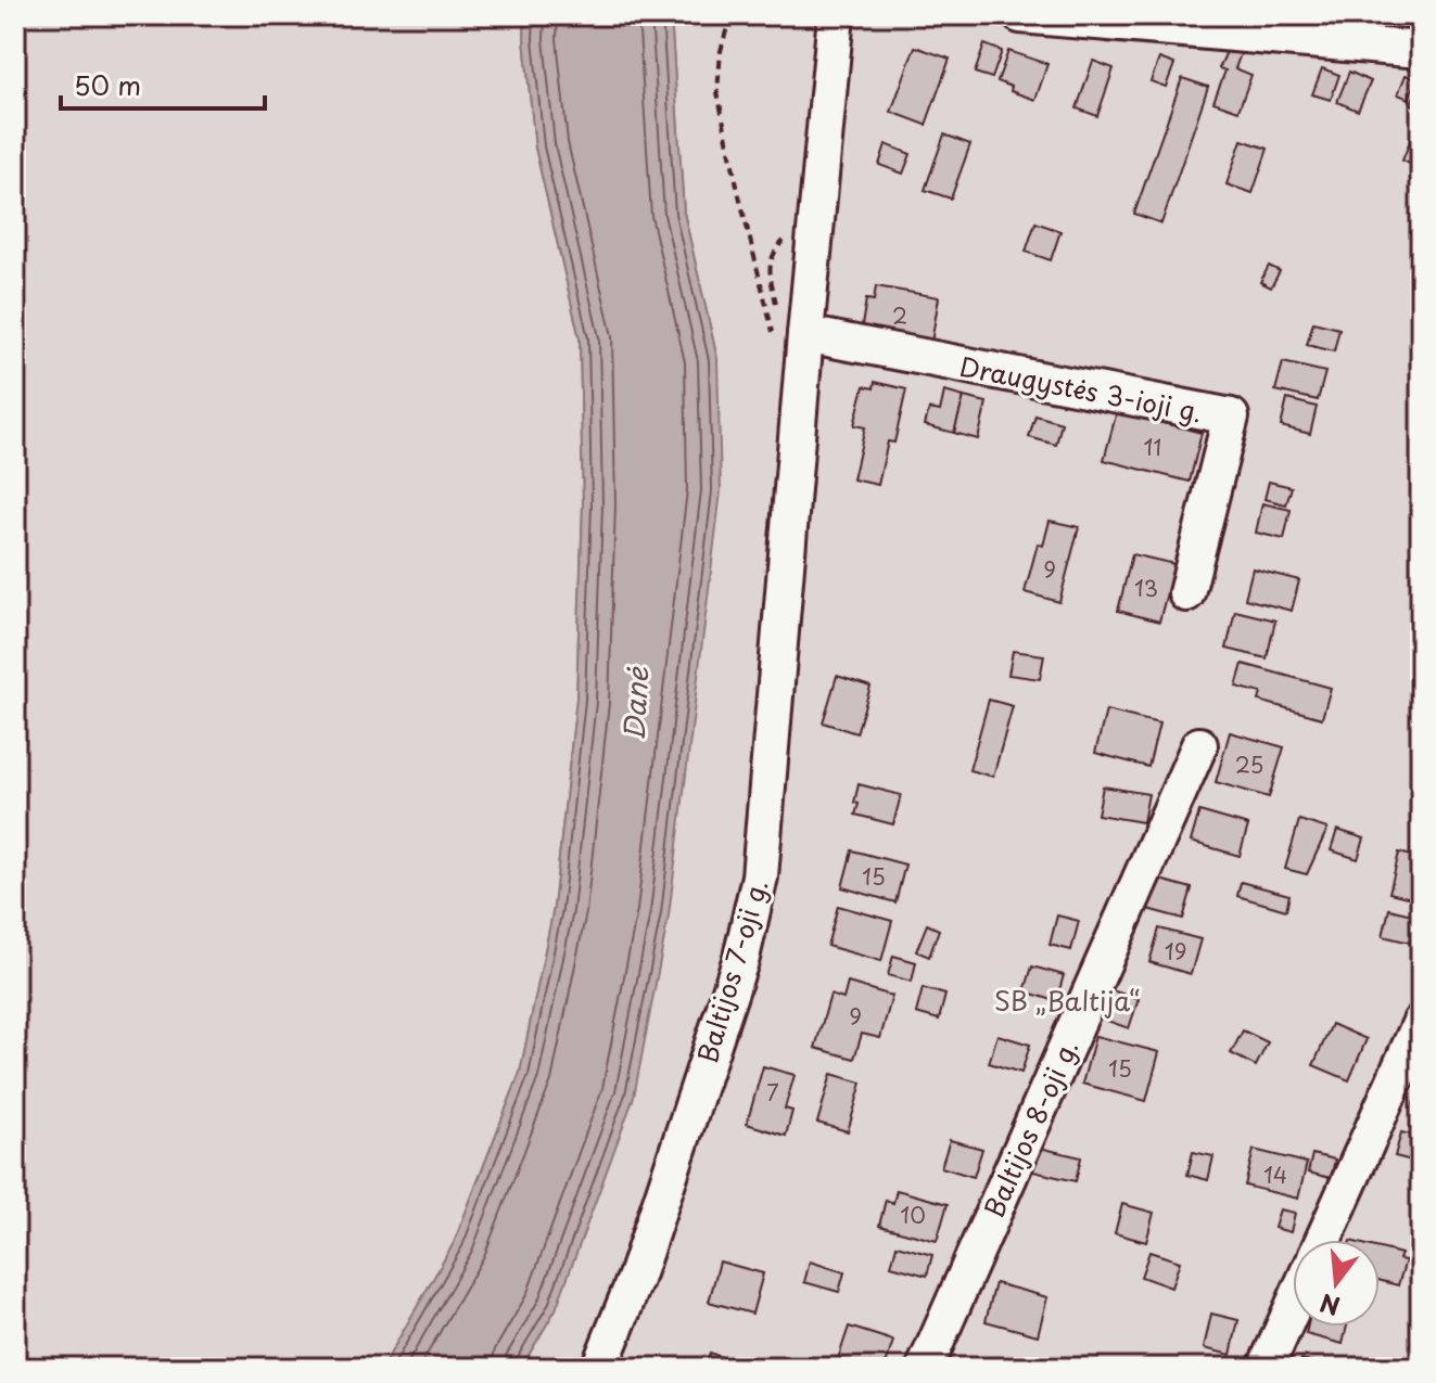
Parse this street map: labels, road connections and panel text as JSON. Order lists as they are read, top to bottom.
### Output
{
  "streets": {
    "street": ["Draugystės 3-ioji g.", "Baltijos 7-oji g.", "Baltijos 8-oji g."]
  },
  "crossings": [
    ["Draugystės 3-ioji g.", "Baltijos 7-oji g."]
  ],
  "water": ["Danė"],
  "parks": ["SB „Baltija“"],
  "house_numbers": [
    "2",
    "11",
    "9",
    "13",
    "25",
    "15",
    "19",
    "9",
    "15",
    "7",
    "14",
    "10"
  ],
  "scale_bar": "50 m",
  "north": "bottom"
}
